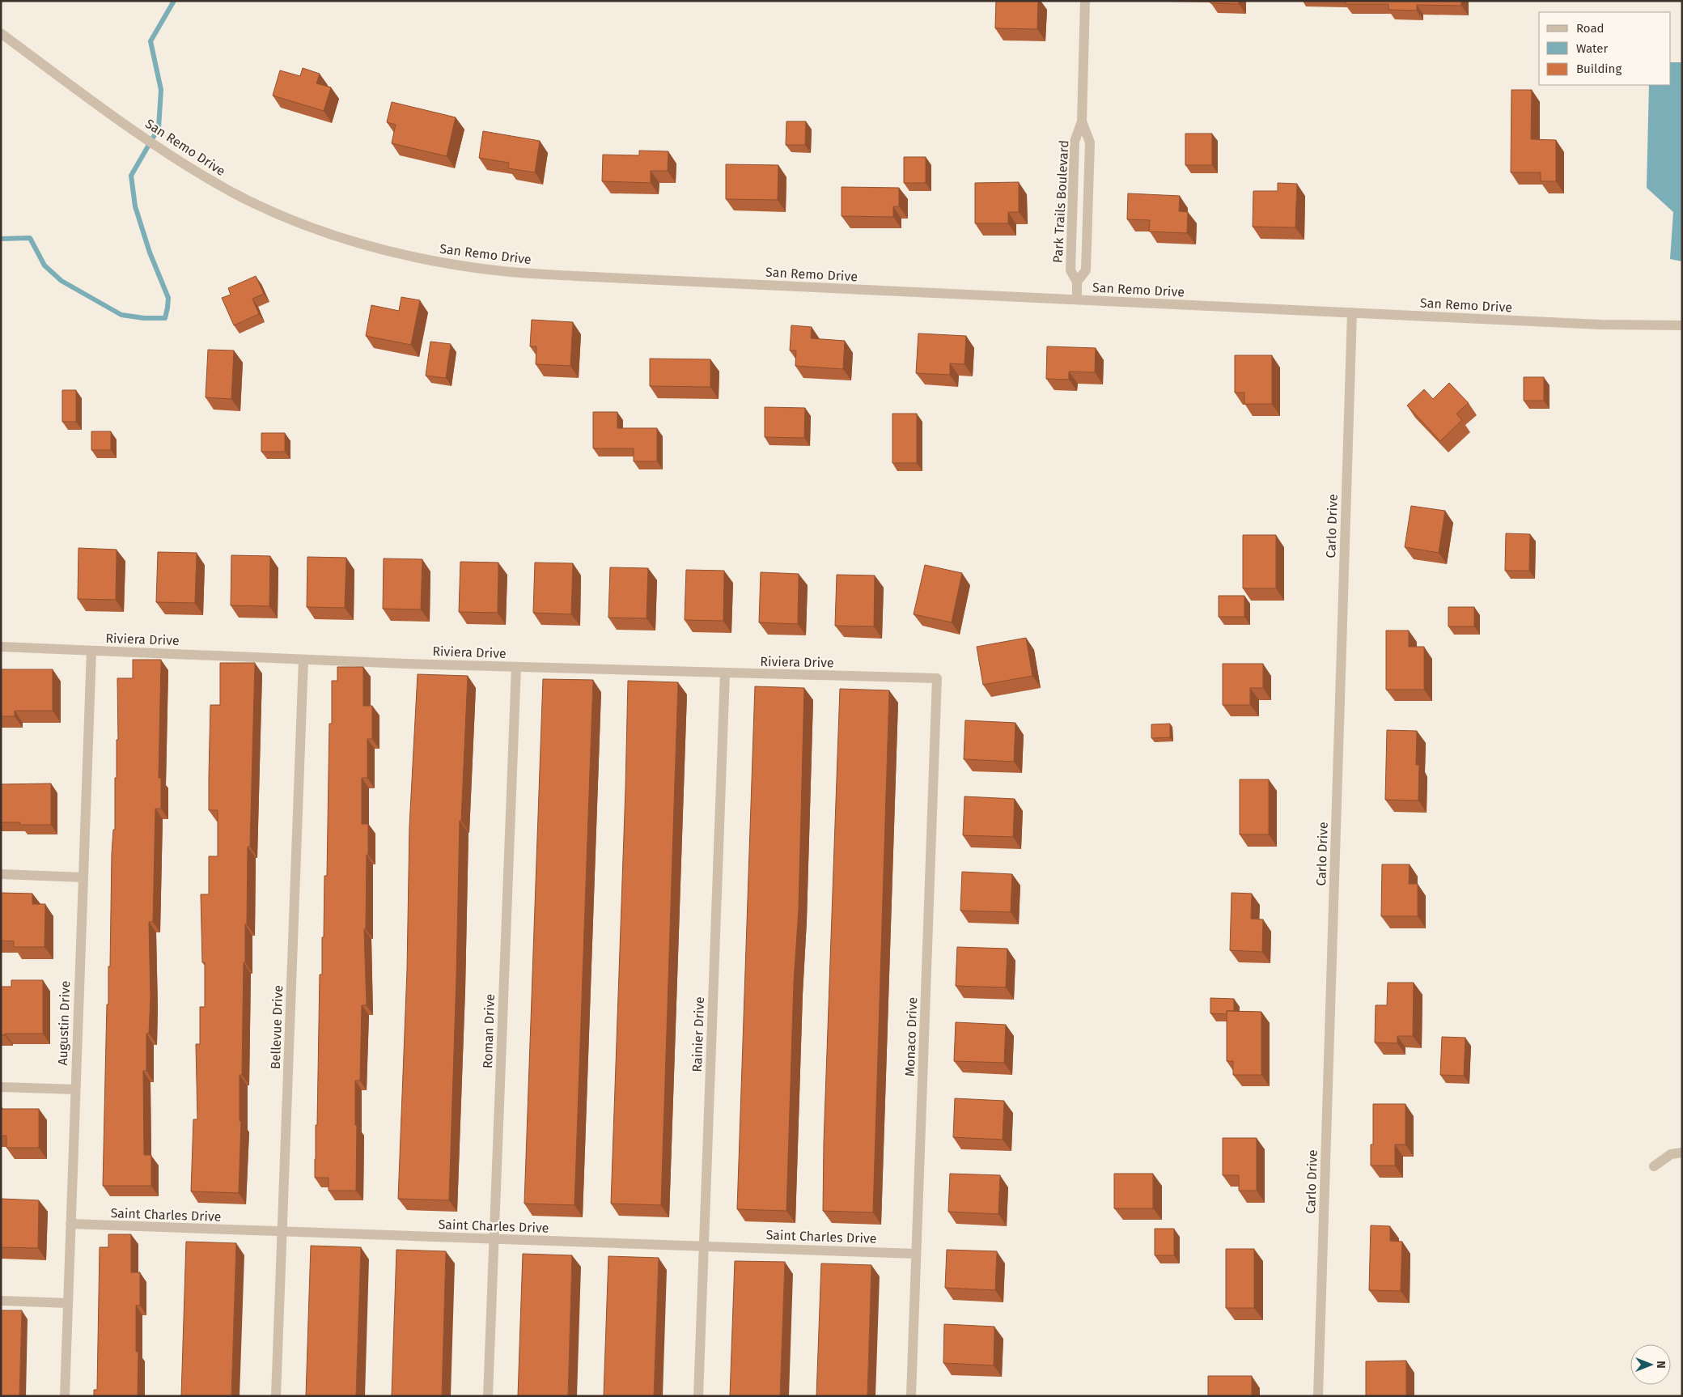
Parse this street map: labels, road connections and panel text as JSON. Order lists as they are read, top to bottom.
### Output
{
  "streets": {
    "street": [
      "San Remo Drive",
      "Park Trails Boulevard",
      "Carlo Drive",
      "Riviera Drive",
      "Augustin Drive",
      "Bellevue Drive",
      "Roman Drive",
      "Rainier Drive",
      "Monaco Drive",
      "Saint Charles Drive"
    ]
  },
  "crossings": [
    ["San Remo Drive", "Park Trails Boulevard"],
    ["San Remo Drive", "Carlo Drive"],
    ["Riviera Drive", "Augustin Drive"],
    ["Riviera Drive", "Bellevue Drive"],
    ["Riviera Drive", "Roman Drive"],
    ["Riviera Drive", "Rainier Drive"],
    ["Riviera Drive", "Monaco Drive"],
    ["Augustin Drive", "Saint Charles Drive"],
    ["Bellevue Drive", "Saint Charles Drive"],
    ["Roman Drive", "Saint Charles Drive"],
    ["Rainier Drive", "Saint Charles Drive"],
    ["Monaco Drive", "Saint Charles Drive"]
  ],
  "legend": ["Road", "Water", "Building"],
  "north": "right"
}
